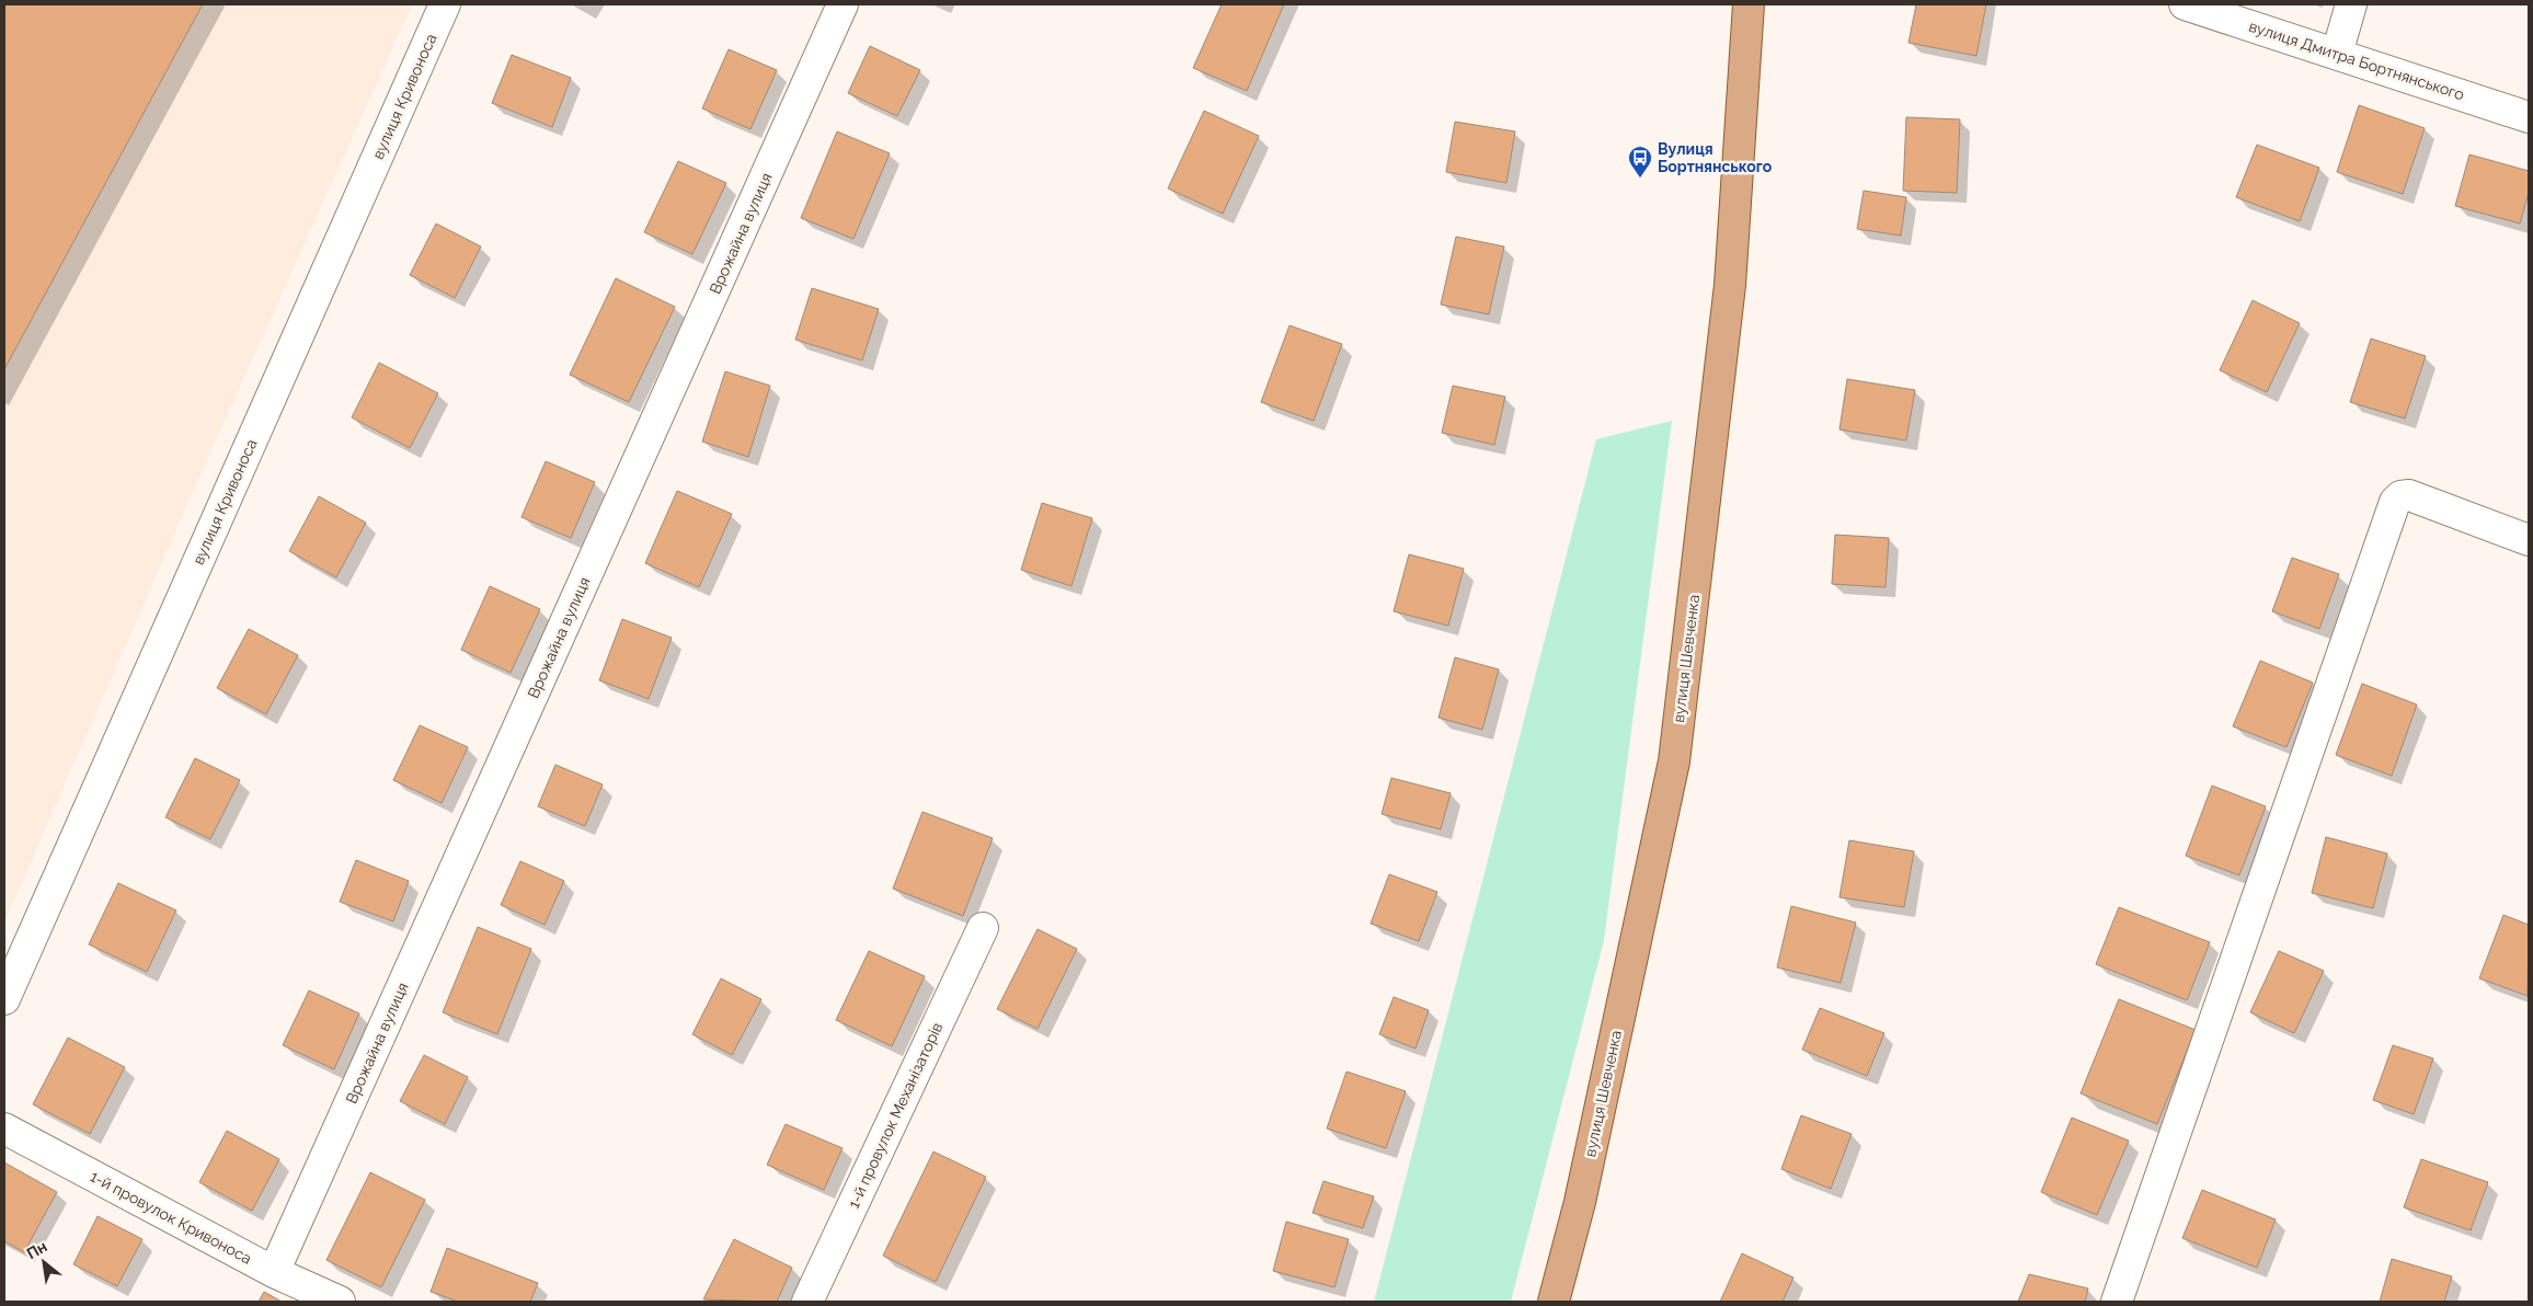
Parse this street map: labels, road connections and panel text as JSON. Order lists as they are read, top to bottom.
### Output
{
  "streets": {
    "main road": ["вулиця Шевченка"],
    "street": [
      "вулиця Дмитра Бортнянського",
      "вулиця Кривоноса",
      "Врожайна вулиця",
      "1-й провулок Механізаторів",
      "1-й провулок Кривоноса"
    ]
  },
  "crossings": [
    ["Врожайна вулиця", "1-й провулок Кривоноса"]
  ],
  "places": {
    "bus stop": ["Вулиця Бортнянського"]
  },
  "north": "top left"
}
